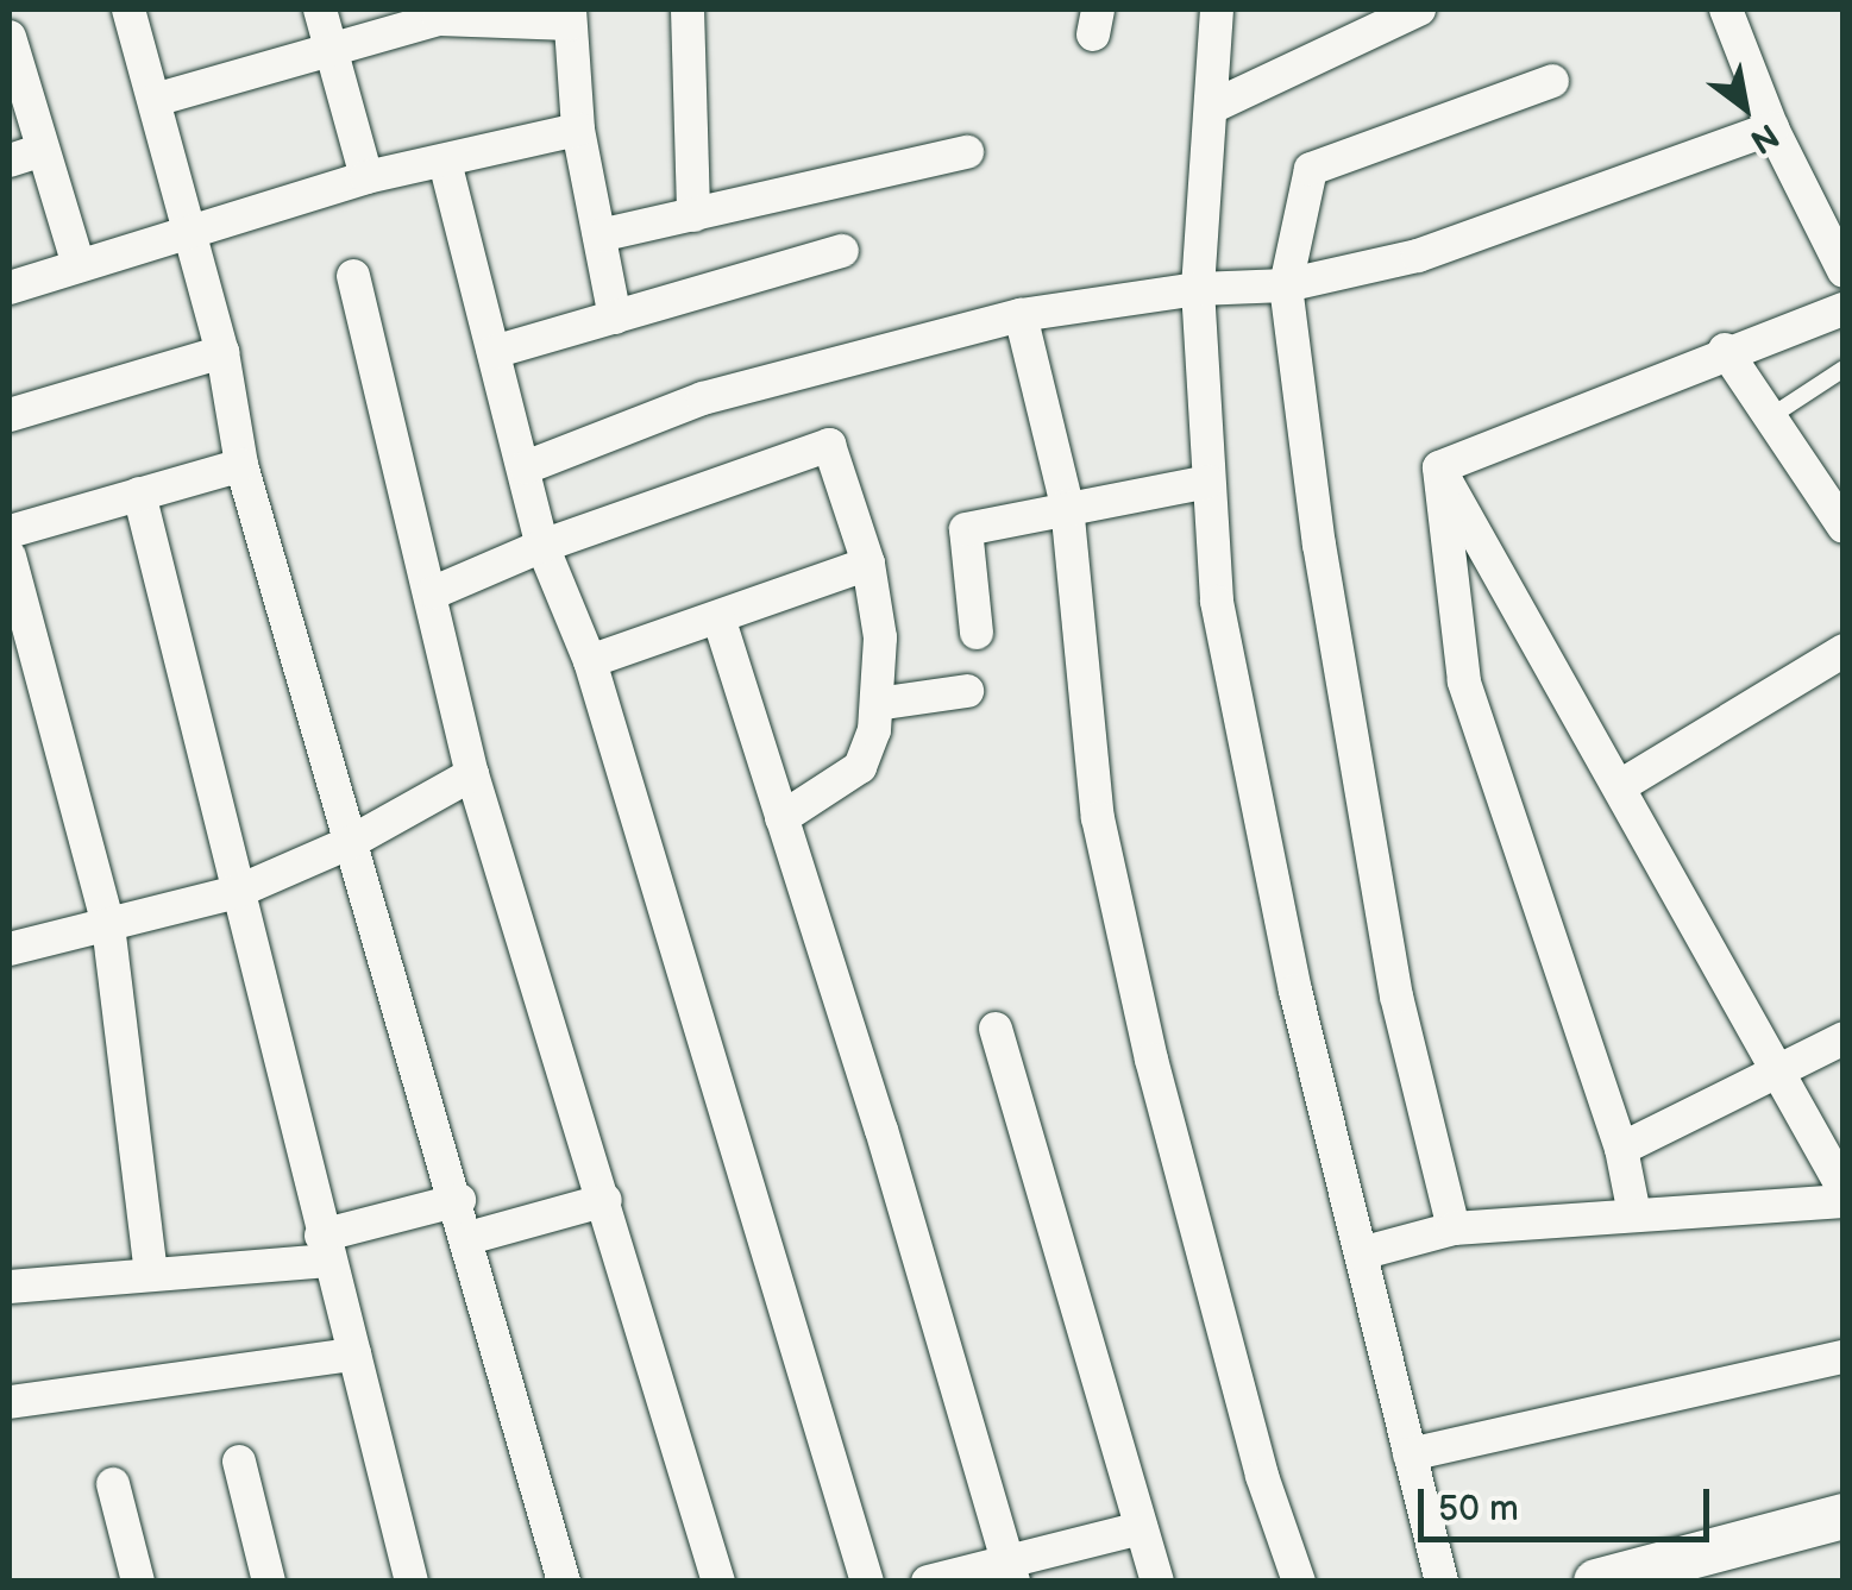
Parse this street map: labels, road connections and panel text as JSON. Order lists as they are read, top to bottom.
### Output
{
  "scale_bar": "50 m",
  "north": "bottom right"
}
